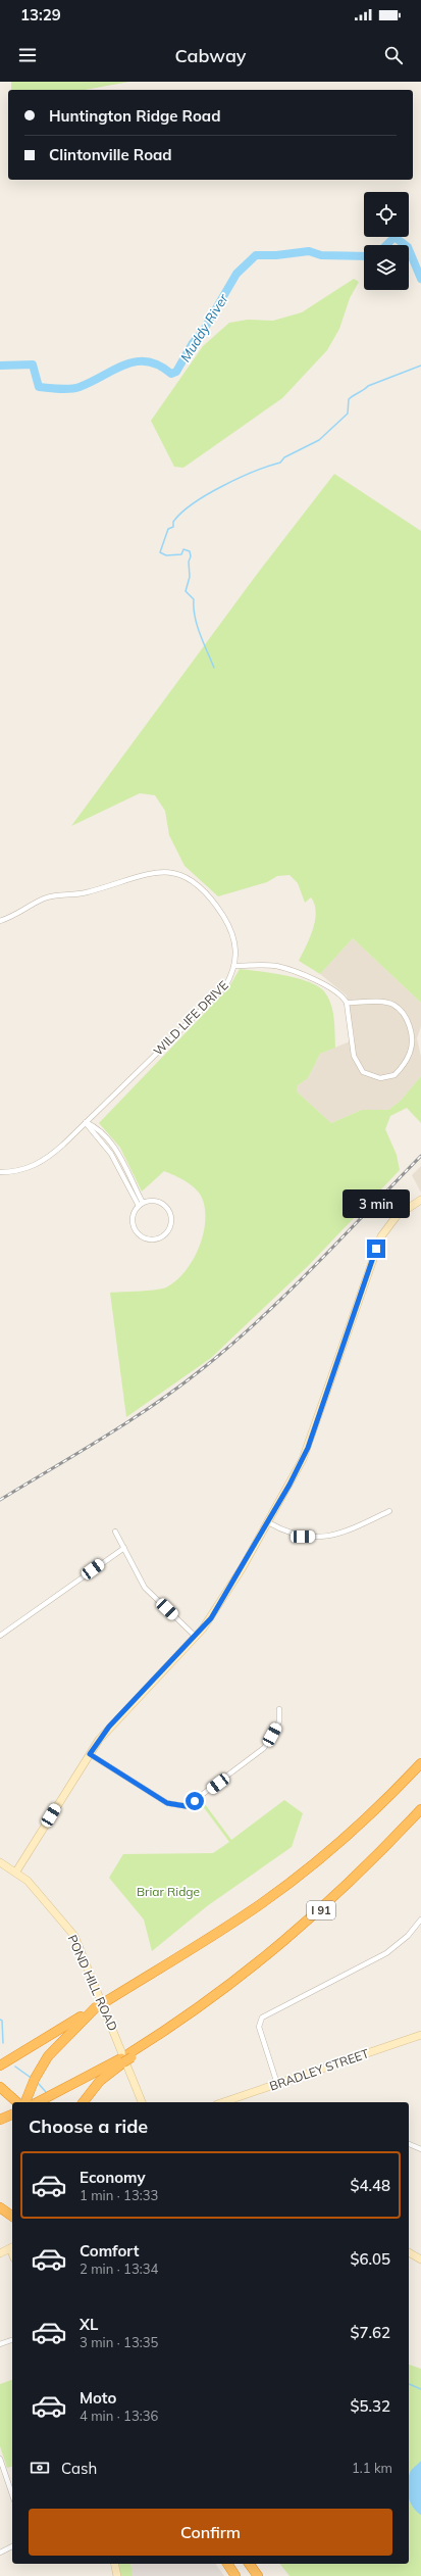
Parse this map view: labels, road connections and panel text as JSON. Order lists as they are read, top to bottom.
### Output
{
  "streets": {
    "highway": ["I 91"],
    "street": ["WILD LIFE DRIVE", "POND HILL ROAD", "BRADLEY STREET"]
  },
  "water": ["Muddy River"],
  "parks": ["Briar Ridge"],
  "page": {
    "status": "13:29",
    "header": "Cabway",
    "banner": ["Huntington Ridge Road", "Clintonville Road"],
    "bubble": "3 min",
    "heading": "Choose a ride",
    "list": [
      {
        "name": "Economy",
        "note": "1 min · 13:33",
        "value": "$4.48"
      },
      {
        "name": "Comfort",
        "note": "2 min · 13:34",
        "value": "$6.05"
      },
      {
        "name": "XL",
        "note": "3 min · 13:35",
        "value": "$7.62"
      },
      {
        "name": "Moto",
        "note": "4 min · 13:36",
        "value": "$5.32"
      }
    ],
    "pay": ["Cash", "1.1 km"],
    "buttons": "Confirm"
  }
}
